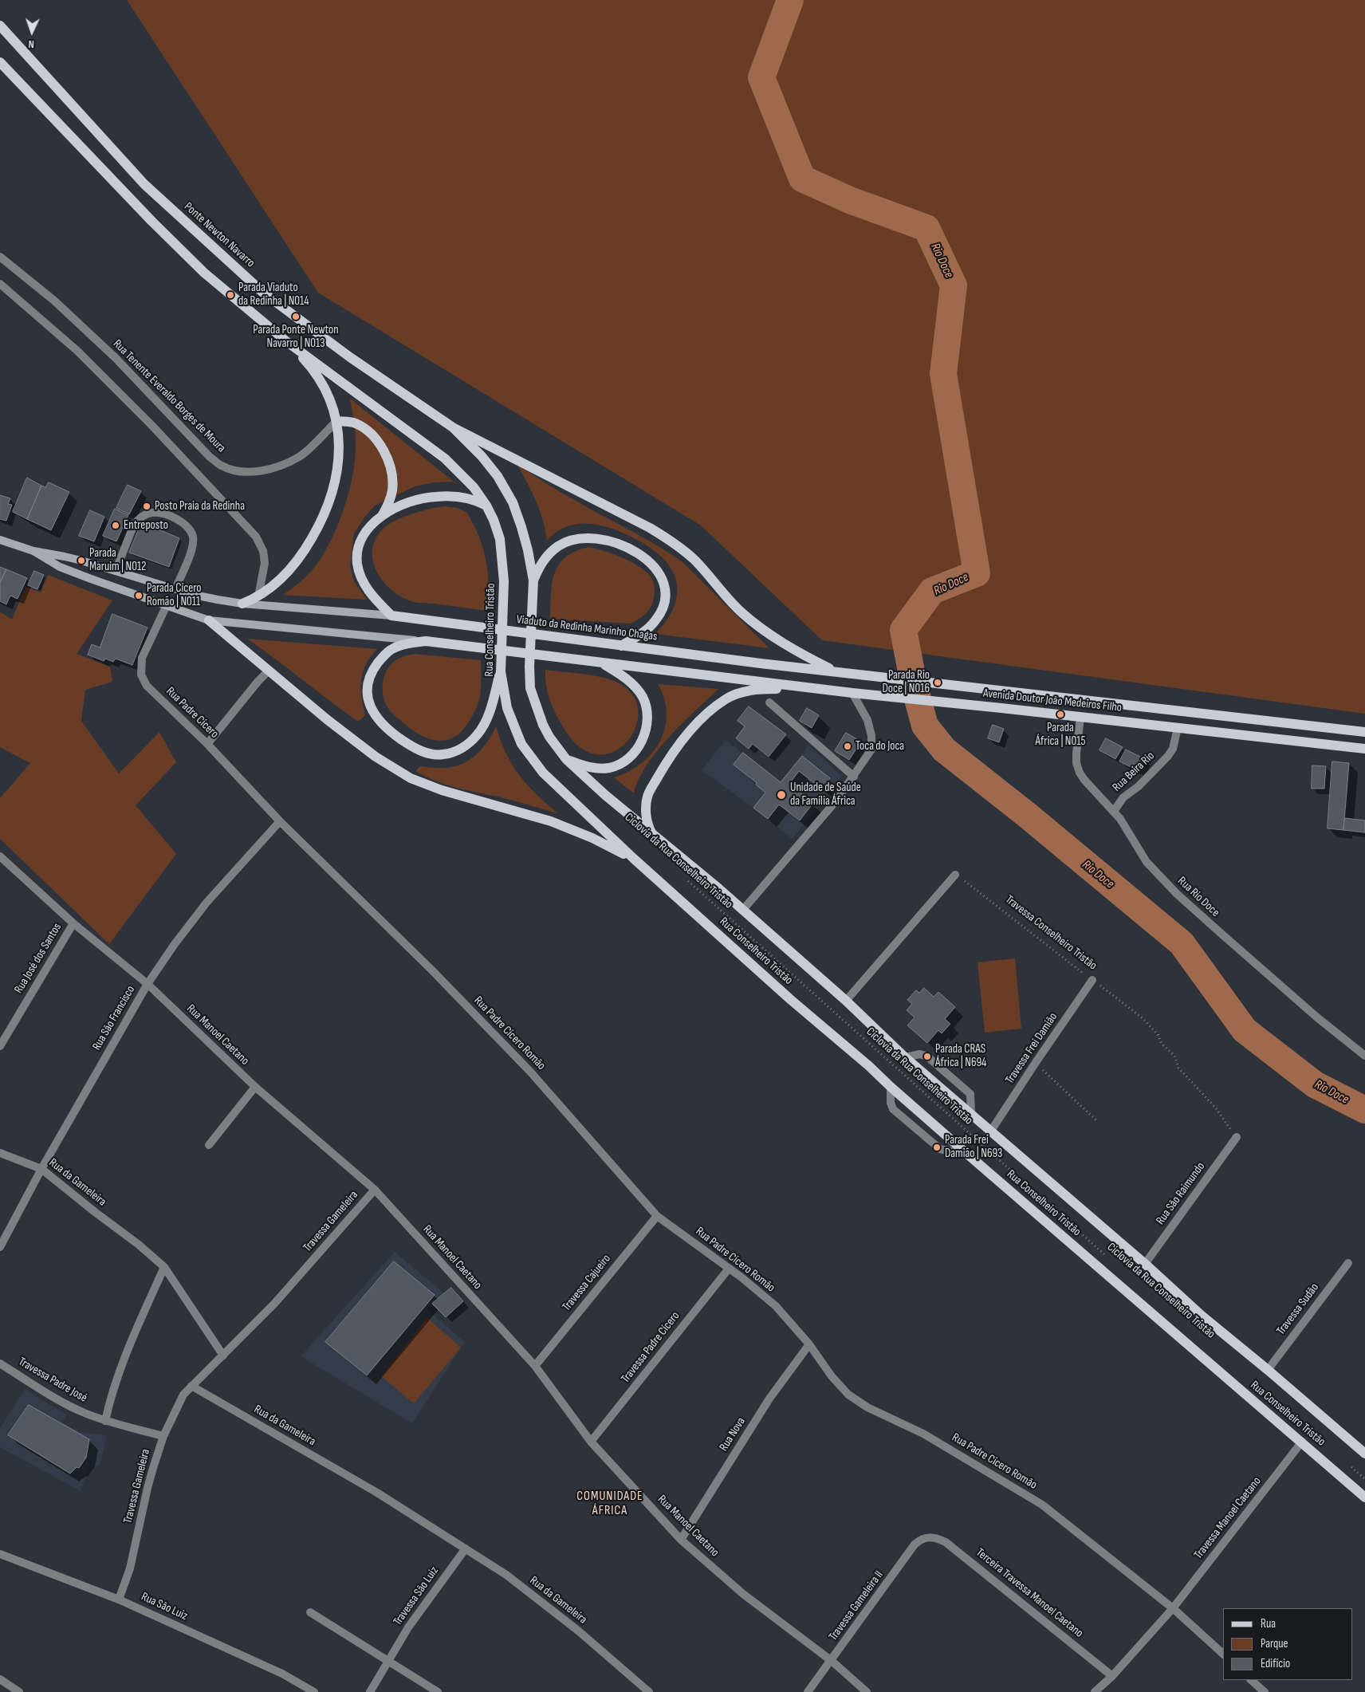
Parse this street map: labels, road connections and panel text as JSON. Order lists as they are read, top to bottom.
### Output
{
  "streets": {
    "main road": [
      "Ponte Newton Navarro",
      "Viaduto da Redinha Marinho Chagas",
      "Rua Conselheiro Tristão",
      "Avenida Doutor João Medeiros Filho"
    ],
    "street": [
      "Rua Tenente Everaldo Borges de Moura",
      "Rua Padre Cícero",
      "Rua Beira Rio",
      "Rua Rio Doce",
      "Rua José dos Santos",
      "Rua São Francisco",
      "Rua Padre Cícero Romão",
      "Rua Manoel Caetano",
      "Travessa Frei Damião",
      "Rua da Gameleira",
      "Rua São Raimundo",
      "Travessa Gameleira",
      "Travessa Cajueiro",
      "Travessa Sudão",
      "Travessa Padre Cícero",
      "Travessa Padre José",
      "Rua Nova",
      "Travessa Manoel Caetano",
      "Terceira Travessa Manoel Caetano",
      "Travessa São Luiz",
      "Travessa Gameleira II",
      "Rua São Luiz"
    ],
    "path": ["Ciclovia da Rua Conselheiro Tristão", "Travessa Conselheiro Tristão"]
  },
  "crossings": [
    ["Ponte Newton Navarro", "Rua Conselheiro Tristão"],
    ["Viaduto da Redinha Marinho Chagas", "Avenida Doutor João Medeiros Filho"],
    ["Rua Conselheiro Tristão", "Travessa Frei Damião"],
    ["Rua Conselheiro Tristão", "Rua São Raimundo"],
    ["Rua Conselheiro Tristão", "Travessa Sudão"],
    ["Rua Conselheiro Tristão", "Travessa Manoel Caetano"],
    ["Avenida Doutor João Medeiros Filho", "Rua Beira Rio"],
    ["Avenida Doutor João Medeiros Filho", "Rua Rio Doce"],
    ["Rua Padre Cícero", "Rua São Francisco"],
    ["Rua Padre Cícero", "Rua Padre Cícero Romão"],
    ["Rua Beira Rio", "Rua Rio Doce"],
    ["Travessa Conselheiro Tristão", "Travessa Frei Damião"],
    ["Travessa Conselheiro Tristão", "Rua São Raimundo"],
    ["Rua José dos Santos", "Rua Manoel Caetano"],
    ["Rua São Francisco", "Rua Padre Cícero Romão"],
    ["Rua São Francisco", "Rua Manoel Caetano"],
    ["Rua São Francisco", "Rua da Gameleira"],
    ["Rua Padre Cícero Romão", "Travessa Cajueiro"],
    ["Rua Padre Cícero Romão", "Travessa Padre Cícero"],
    ["Rua Padre Cícero Romão", "Rua Nova"],
    ["Rua Padre Cícero Romão", "Travessa Manoel Caetano"],
    ["Rua Manoel Caetano", "Travessa Gameleira"],
    ["Rua Manoel Caetano", "Travessa Cajueiro"],
    ["Rua Manoel Caetano", "Travessa Padre Cícero"],
    ["Rua Manoel Caetano", "Rua Nova"],
    ["Rua Manoel Caetano", "Travessa Gameleira II"],
    ["Rua da Gameleira", "Travessa Gameleira"],
    ["Rua da Gameleira", "Travessa São Luiz"],
    ["Travessa Gameleira", "Travessa Padre José"],
    ["Travessa Gameleira", "Rua São Luiz"],
    ["Travessa Manoel Caetano", "Terceira Travessa Manoel Caetano"],
    ["Terceira Travessa Manoel Caetano", "Travessa Gameleira II"]
  ],
  "districts": ["COMUNIDADE ÁFRICA"],
  "water": ["Rio Doce"],
  "places": [
    "Parada Viaduto da Redinha | N014",
    "Parada Ponte Newton Navarro | N013",
    "Posto Praia da Redinha",
    "Entreposto",
    "Parada Maruim | N012",
    "Parada Cícero Romão | N011",
    "Parada Rio Doce | N016",
    "Parada África | N015",
    "Toca do Joca",
    "Unidade de Saúde da Família África",
    "Parada CRAS África | N694",
    "Parada Frei Damião | N693"
  ],
  "legend": ["Rua", "Parque", "Edifício"],
  "north": "bottom"
}
